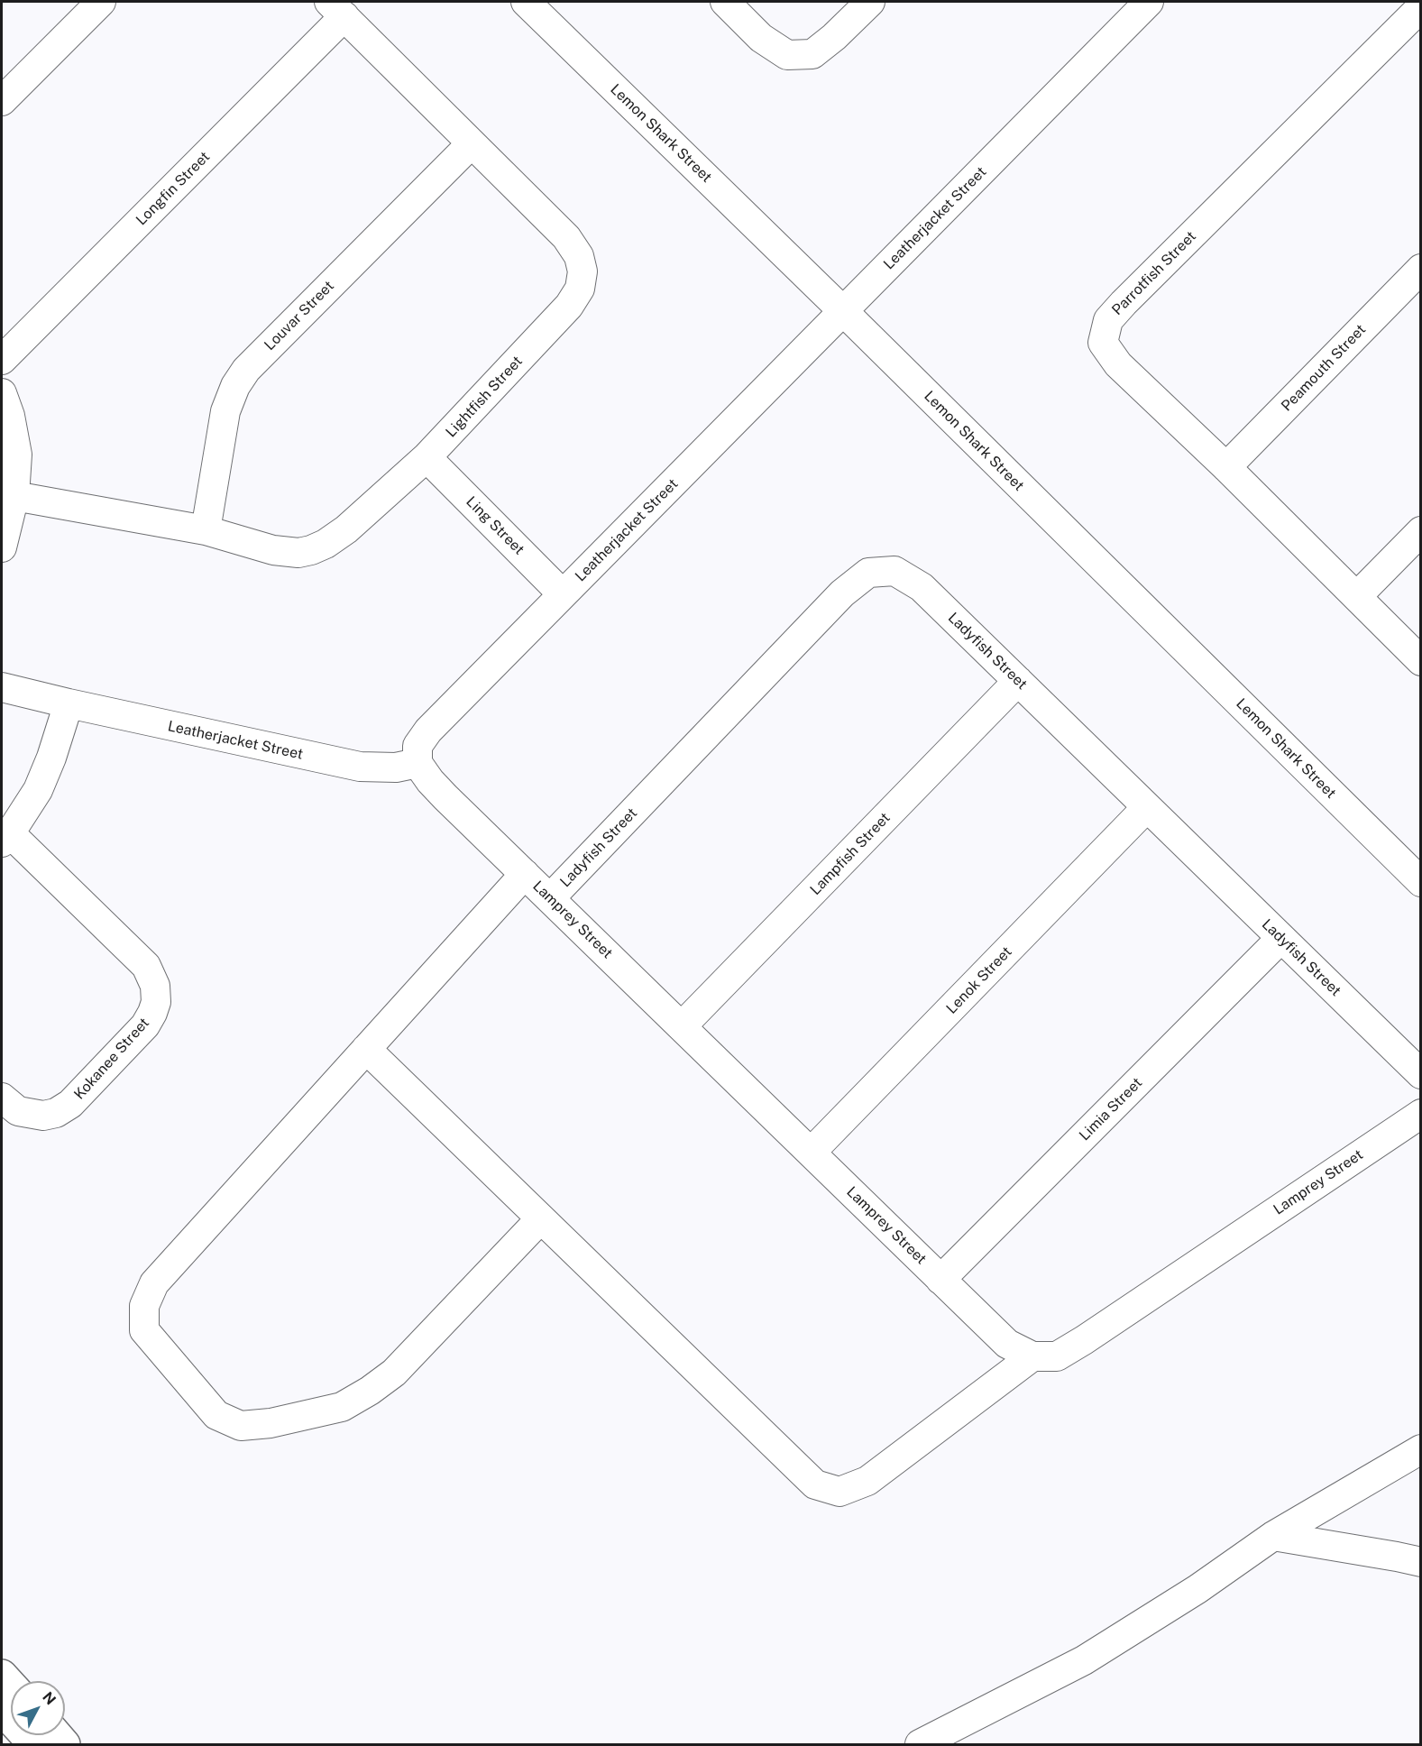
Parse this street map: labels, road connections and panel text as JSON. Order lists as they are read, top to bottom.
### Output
{
  "streets": {
    "street": [
      "Lemon Shark Street",
      "Longfin Street",
      "Leatherjacket Street",
      "Parrotfish Street",
      "Louvar Street",
      "Peamouth Street",
      "Lightfish Street",
      "Ling Street",
      "Ladyfish Street",
      "Lampfish Street",
      "Lamprey Street",
      "Lenok Street",
      "Kokanee Street",
      "Limia Street"
    ]
  },
  "crossings": [
    ["Lemon Shark Street", "Leatherjacket Street"],
    ["Longfin Street", "Lightfish Street"],
    ["Leatherjacket Street", "Ling Street"],
    ["Leatherjacket Street", "Lamprey Street"],
    ["Leatherjacket Street", "Kokanee Street"],
    ["Parrotfish Street", "Peamouth Street"],
    ["Louvar Street", "Lightfish Street"],
    ["Lightfish Street", "Ling Street"],
    ["Ladyfish Street", "Lampfish Street"],
    ["Ladyfish Street", "Lamprey Street"],
    ["Ladyfish Street", "Lenok Street"],
    ["Ladyfish Street", "Limia Street"],
    ["Lampfish Street", "Lamprey Street"],
    ["Lamprey Street", "Lenok Street"],
    ["Lamprey Street", "Limia Street"]
  ],
  "north": "top right"
}
